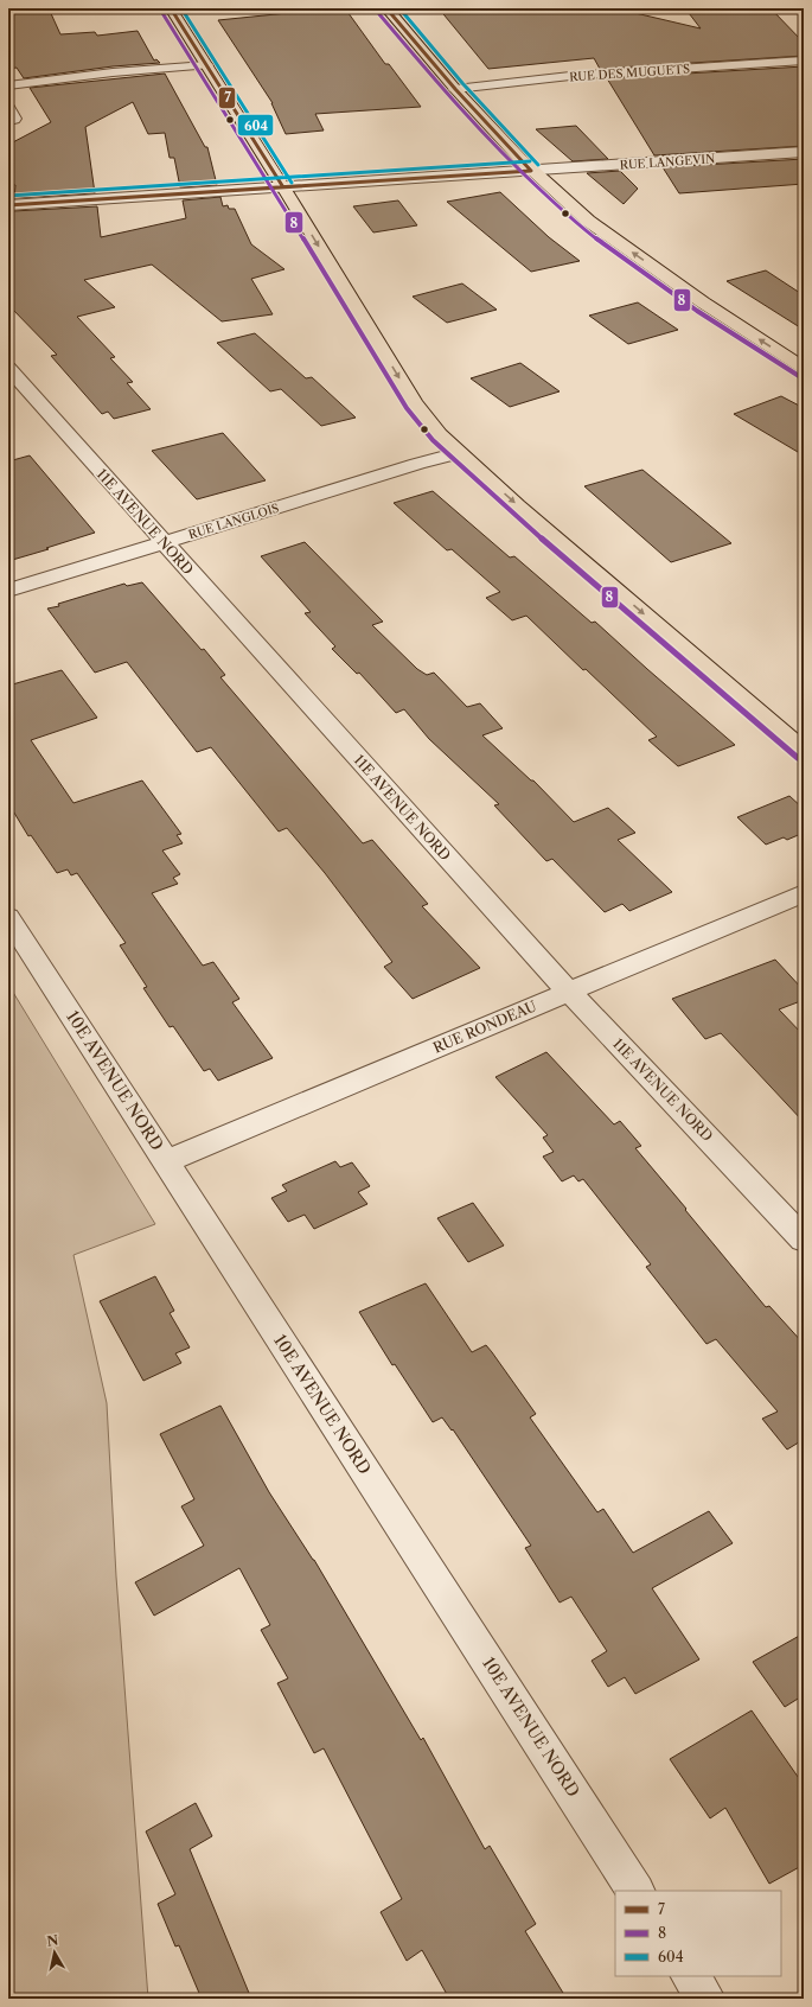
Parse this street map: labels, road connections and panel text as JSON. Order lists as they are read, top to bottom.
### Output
{
  "streets": {
    "street": [
      "RUE DES MUGUETS",
      "RUE LANGEVIN",
      "RUE LANGLOIS",
      "11E AVENUE NORD",
      "RUE RONDEAU",
      "10E AVENUE NORD"
    ]
  },
  "crossings": [
    ["RUE LANGLOIS", "11E AVENUE NORD"],
    ["11E AVENUE NORD", "RUE RONDEAU"],
    ["RUE RONDEAU", "10E AVENUE NORD"]
  ],
  "lines": ["transit line 7", "transit line 604", "transit line 8"],
  "legend": ["7", "8", "604"],
  "north": "top"
}
